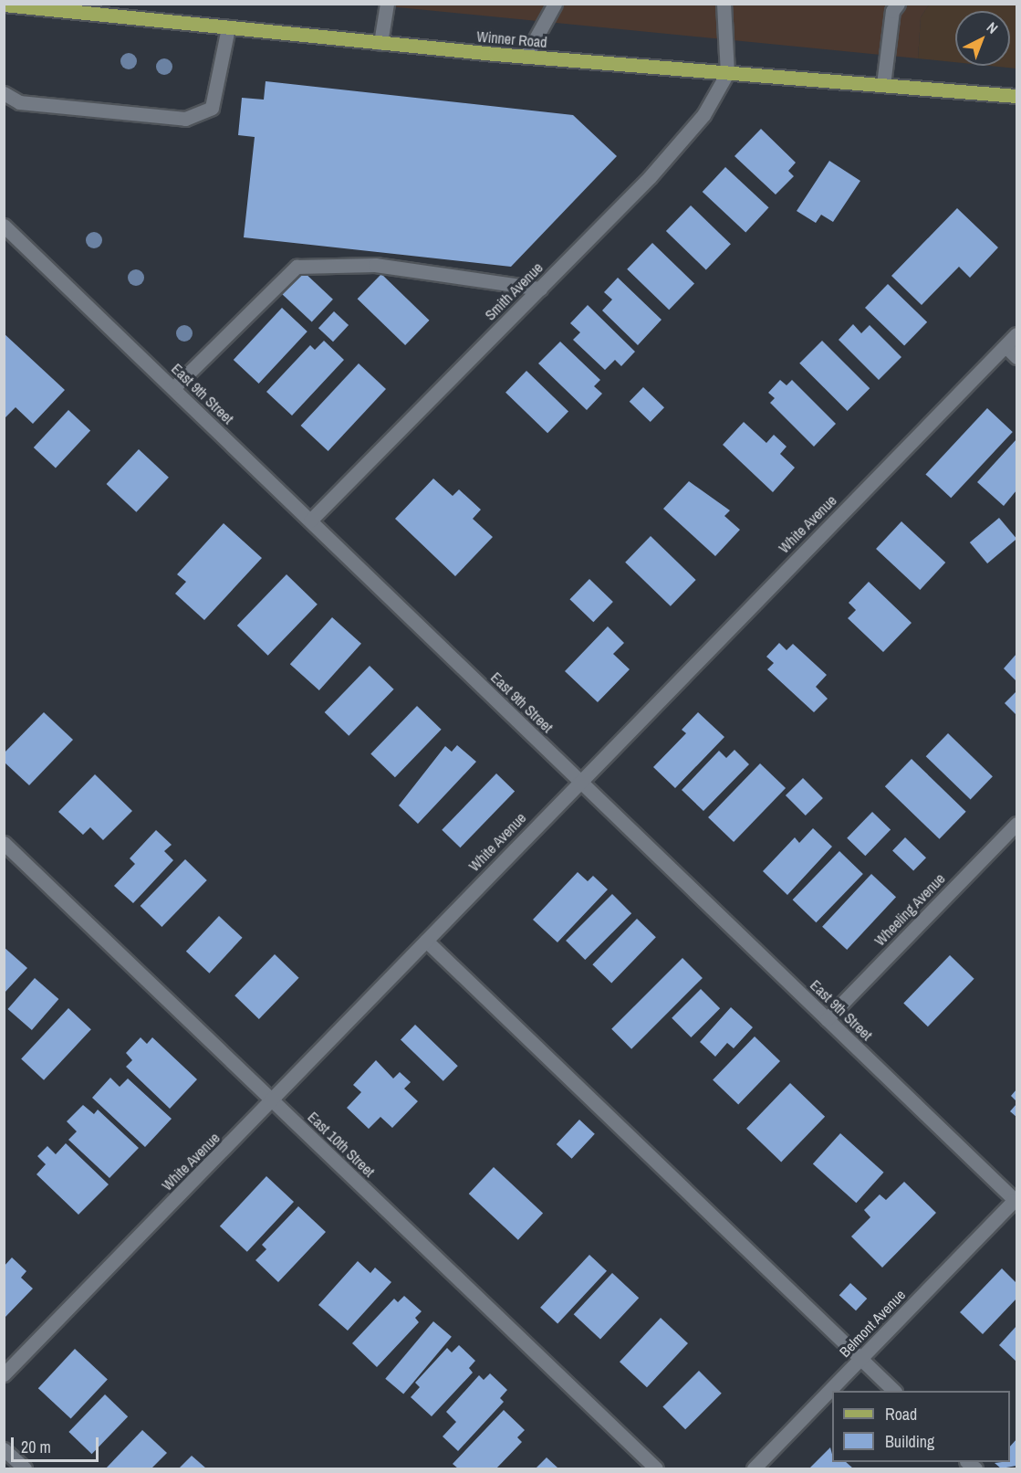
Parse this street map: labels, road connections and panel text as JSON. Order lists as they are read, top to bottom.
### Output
{
  "streets": {
    "main road": ["Winner Road"],
    "street": [
      "Smith Avenue",
      "East 9th Street",
      "White Avenue",
      "Wheeling Avenue",
      "East 10th Street",
      "Belmont Avenue"
    ]
  },
  "crossings": [
    ["Winner Road", "Smith Avenue"],
    ["Smith Avenue", "East 9th Street"],
    ["East 9th Street", "White Avenue"],
    ["East 9th Street", "Wheeling Avenue"],
    ["East 9th Street", "Belmont Avenue"],
    ["White Avenue", "East 10th Street"]
  ],
  "legend": ["Road", "Building"],
  "scale_bar": "20 m",
  "north": "top right"
}
